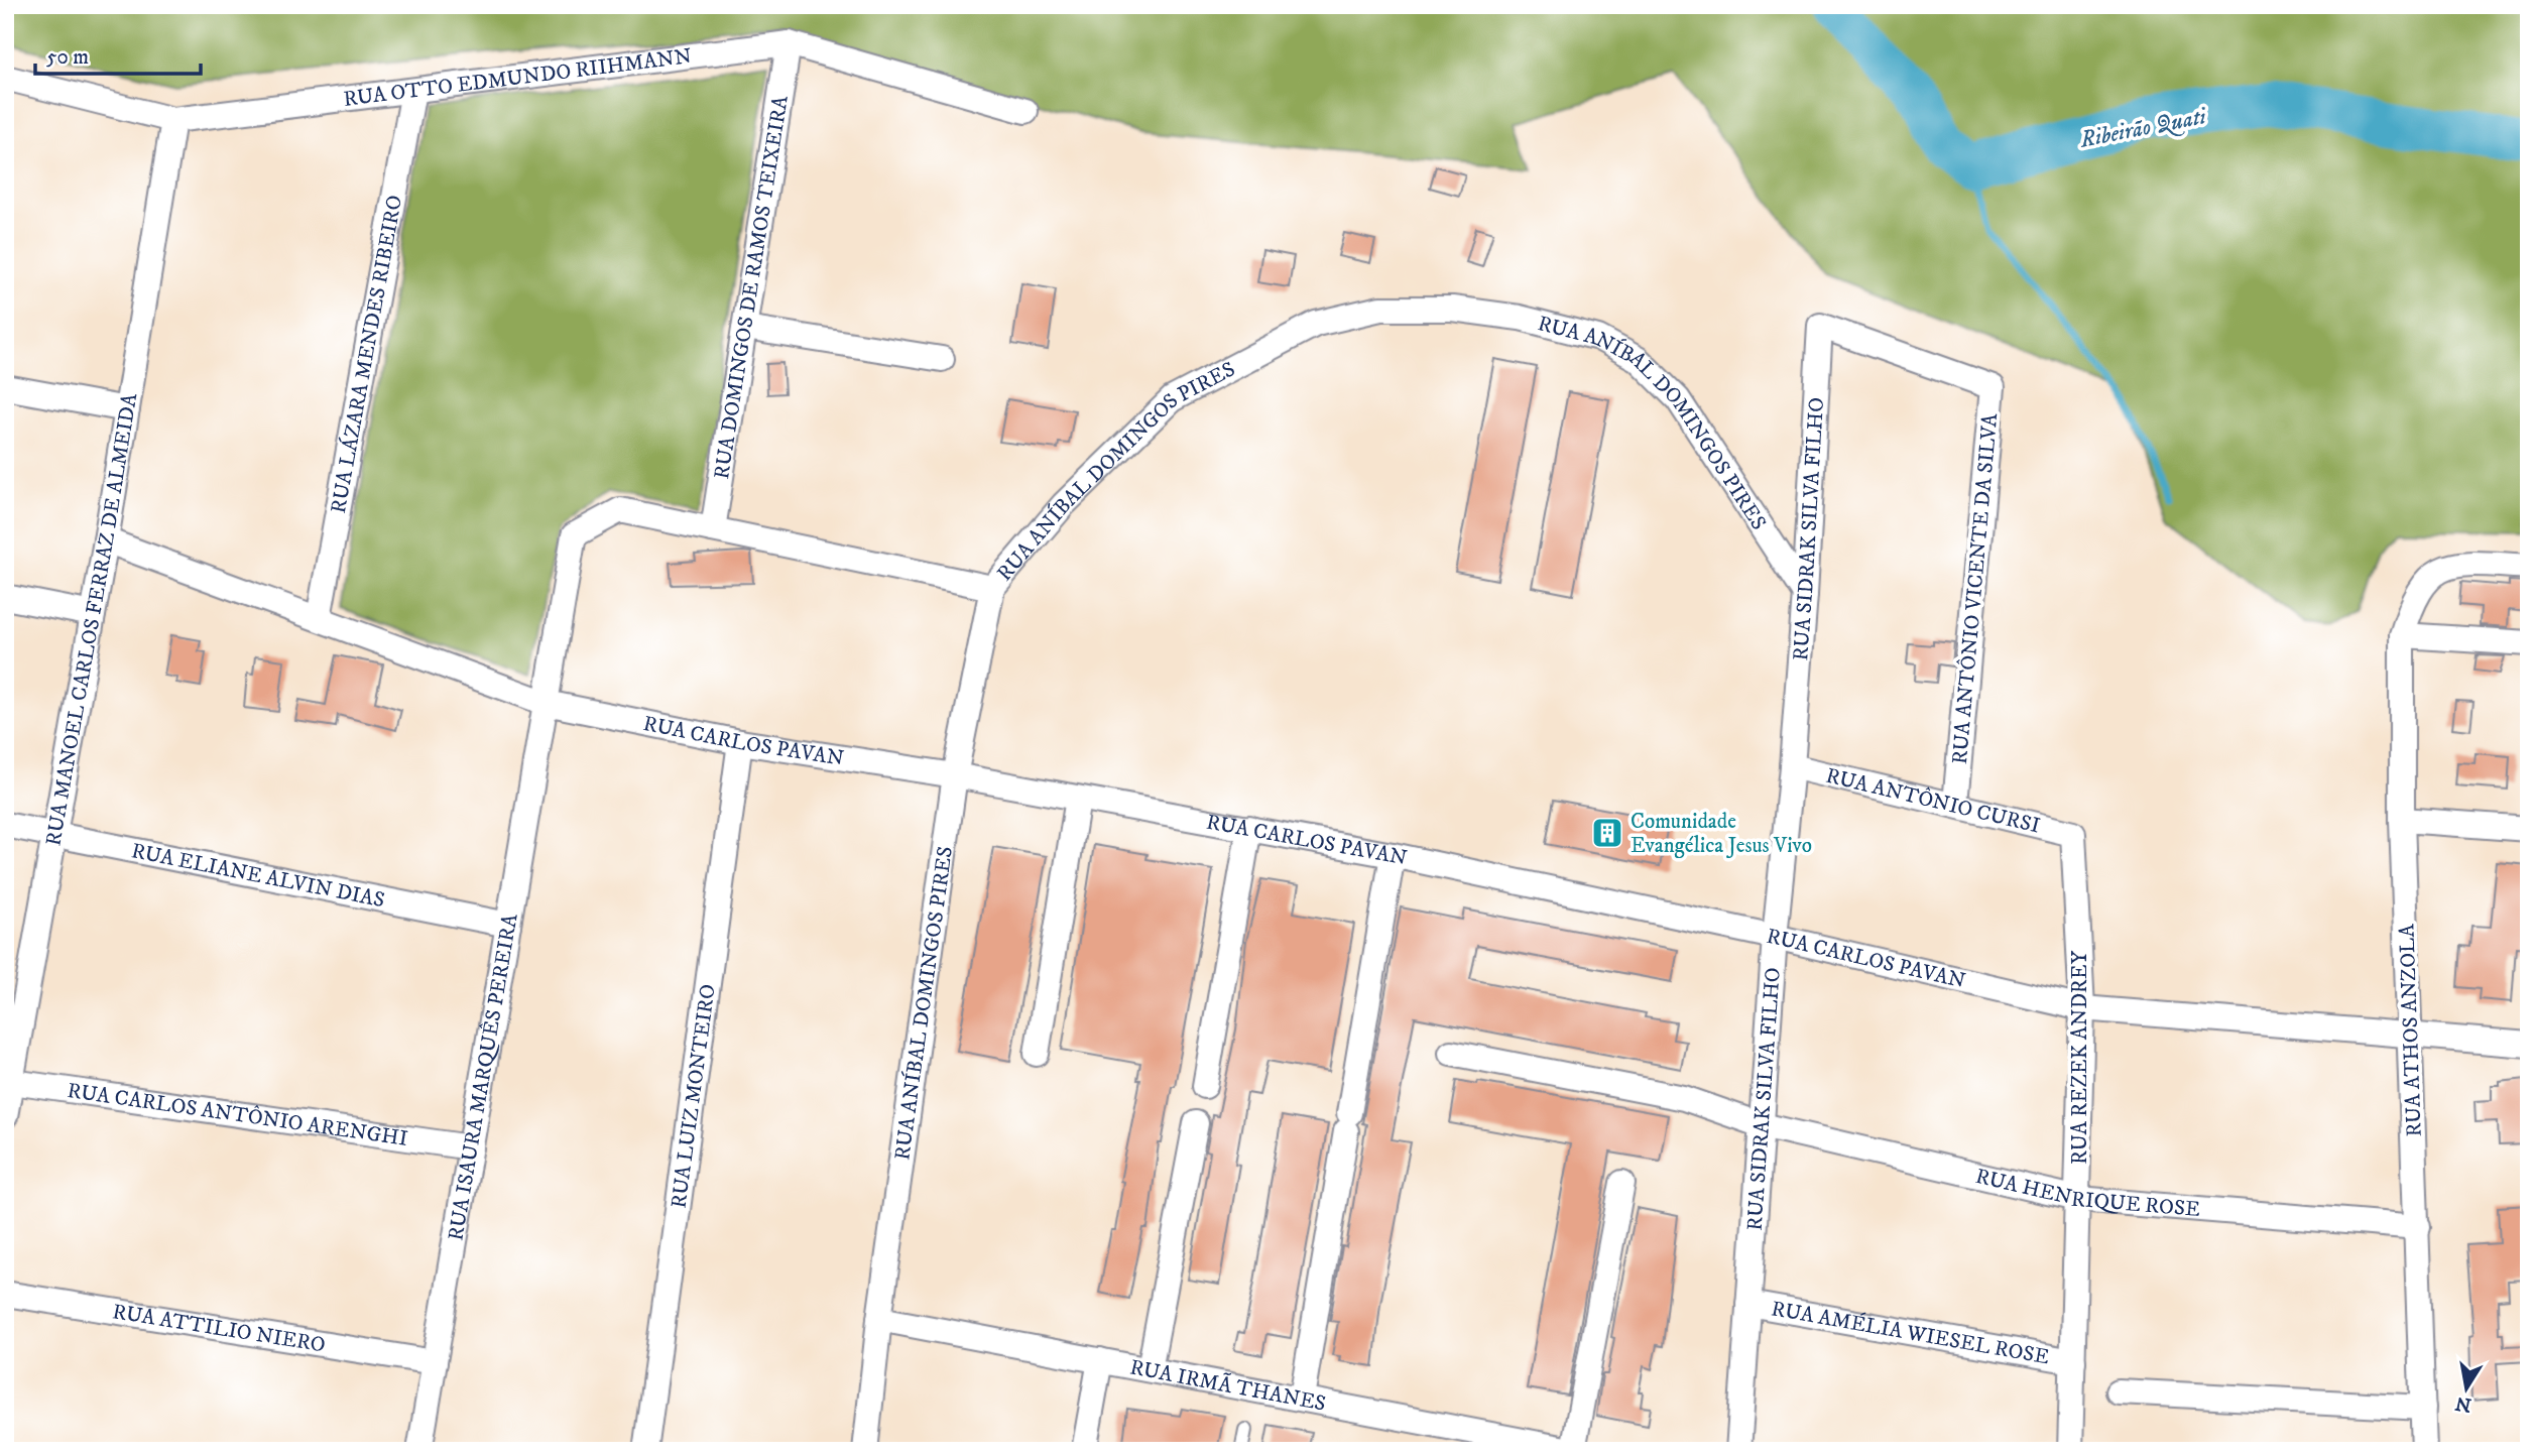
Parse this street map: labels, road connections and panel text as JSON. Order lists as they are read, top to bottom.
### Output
{
  "streets": {
    "street": [
      "RUA OTTO EDMUNDO RIIHMANN",
      "RUA DOMINGOS DE RAMOS TEIXEIRA",
      "RUA LÁZARA MENDES RIBEIRO",
      "RUA ANÍBAL DOMINGOS PIRES",
      "RUA SIDRAK SILVA FILHO",
      "RUA ANTÔNIO VICENTE DA SILVA",
      "RUA MANOEL CARLOS FERRAZ DE ALMEIDA",
      "RUA CARLOS PAVAN",
      "RUA ANTÔNIO CURSI",
      "RUA ELIANE ALVIN DIAS",
      "RUA ATHOS ANZOLA",
      "RUA REZEK ANDREY",
      "RUA ISAURA MARQUÊS PEREIRA",
      "RUA LUIZ MONTEIRO",
      "RUA CARLOS ANTÔNIO ARENGHI",
      "RUA HENRIQUE ROSE",
      "RUA ATTILIO NIERO",
      "RUA AMÉLIA WIESEL ROSE",
      "RUA IRMÃ THANES"
    ]
  },
  "crossings": [
    ["RUA OTTO EDMUNDO RIIHMANN", "RUA DOMINGOS DE RAMOS TEIXEIRA"],
    ["RUA OTTO EDMUNDO RIIHMANN", "RUA LÁZARA MENDES RIBEIRO"],
    ["RUA OTTO EDMUNDO RIIHMANN", "RUA MANOEL CARLOS FERRAZ DE ALMEIDA"],
    ["RUA DOMINGOS DE RAMOS TEIXEIRA", "RUA ISAURA MARQUÊS PEREIRA"],
    ["RUA LÁZARA MENDES RIBEIRO", "RUA CARLOS PAVAN"],
    ["RUA ANÍBAL DOMINGOS PIRES", "RUA SIDRAK SILVA FILHO"],
    ["RUA ANÍBAL DOMINGOS PIRES", "RUA CARLOS PAVAN"],
    ["RUA ANÍBAL DOMINGOS PIRES", "RUA IRMÃ THANES"],
    ["RUA SIDRAK SILVA FILHO", "RUA ANTÔNIO VICENTE DA SILVA"],
    ["RUA SIDRAK SILVA FILHO", "RUA CARLOS PAVAN"],
    ["RUA SIDRAK SILVA FILHO", "RUA ANTÔNIO CURSI"],
    ["RUA SIDRAK SILVA FILHO", "RUA HENRIQUE ROSE"],
    ["RUA SIDRAK SILVA FILHO", "RUA AMÉLIA WIESEL ROSE"],
    ["RUA ANTÔNIO VICENTE DA SILVA", "RUA ANTÔNIO CURSI"],
    ["RUA MANOEL CARLOS FERRAZ DE ALMEIDA", "RUA CARLOS PAVAN"],
    ["RUA MANOEL CARLOS FERRAZ DE ALMEIDA", "RUA ELIANE ALVIN DIAS"],
    ["RUA MANOEL CARLOS FERRAZ DE ALMEIDA", "RUA CARLOS ANTÔNIO ARENGHI"],
    ["RUA CARLOS PAVAN", "RUA ATHOS ANZOLA"],
    ["RUA CARLOS PAVAN", "RUA REZEK ANDREY"],
    ["RUA CARLOS PAVAN", "RUA ISAURA MARQUÊS PEREIRA"],
    ["RUA CARLOS PAVAN", "RUA LUIZ MONTEIRO"],
    ["RUA ANTÔNIO CURSI", "RUA REZEK ANDREY"],
    ["RUA ELIANE ALVIN DIAS", "RUA ISAURA MARQUÊS PEREIRA"],
    ["RUA ATHOS ANZOLA", "RUA HENRIQUE ROSE"],
    ["RUA REZEK ANDREY", "RUA HENRIQUE ROSE"],
    ["RUA REZEK ANDREY", "RUA AMÉLIA WIESEL ROSE"],
    ["RUA ISAURA MARQUÊS PEREIRA", "RUA CARLOS ANTÔNIO ARENGHI"],
    ["RUA ISAURA MARQUÊS PEREIRA", "RUA ATTILIO NIERO"]
  ],
  "water": ["Ribeirão Quati"],
  "places": {
    "building": ["Comunidade Evangélica Jesus Vivo"]
  },
  "scale_bar": "50 m",
  "north": "bottom"
}
